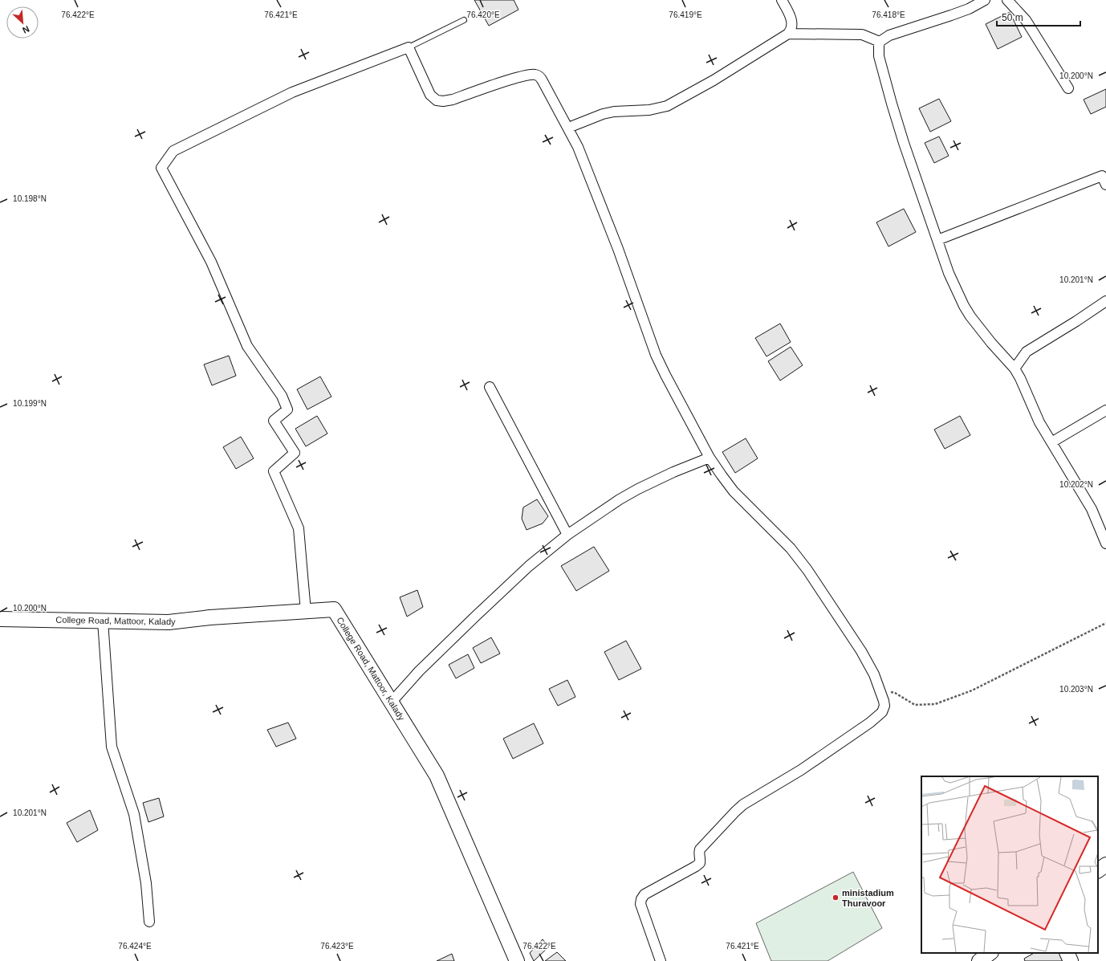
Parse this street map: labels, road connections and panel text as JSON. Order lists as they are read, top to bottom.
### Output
{
  "streets": {
    "street": ["College Road, Mattoor, Kalady"]
  },
  "places": ["ministadium Thuravoor"],
  "scale_bar": "50 m",
  "north": "bottom right",
  "coordinates": [
    "76.422°E",
    "76.421°E",
    "76.420°E",
    "76.419°E",
    "76.418°E",
    "10.200°N",
    "10.198°N",
    "10.201°N",
    "10.199°N",
    "10.202°N",
    "10.203°N",
    "76.424°E",
    "76.423°E"
  ]
}
